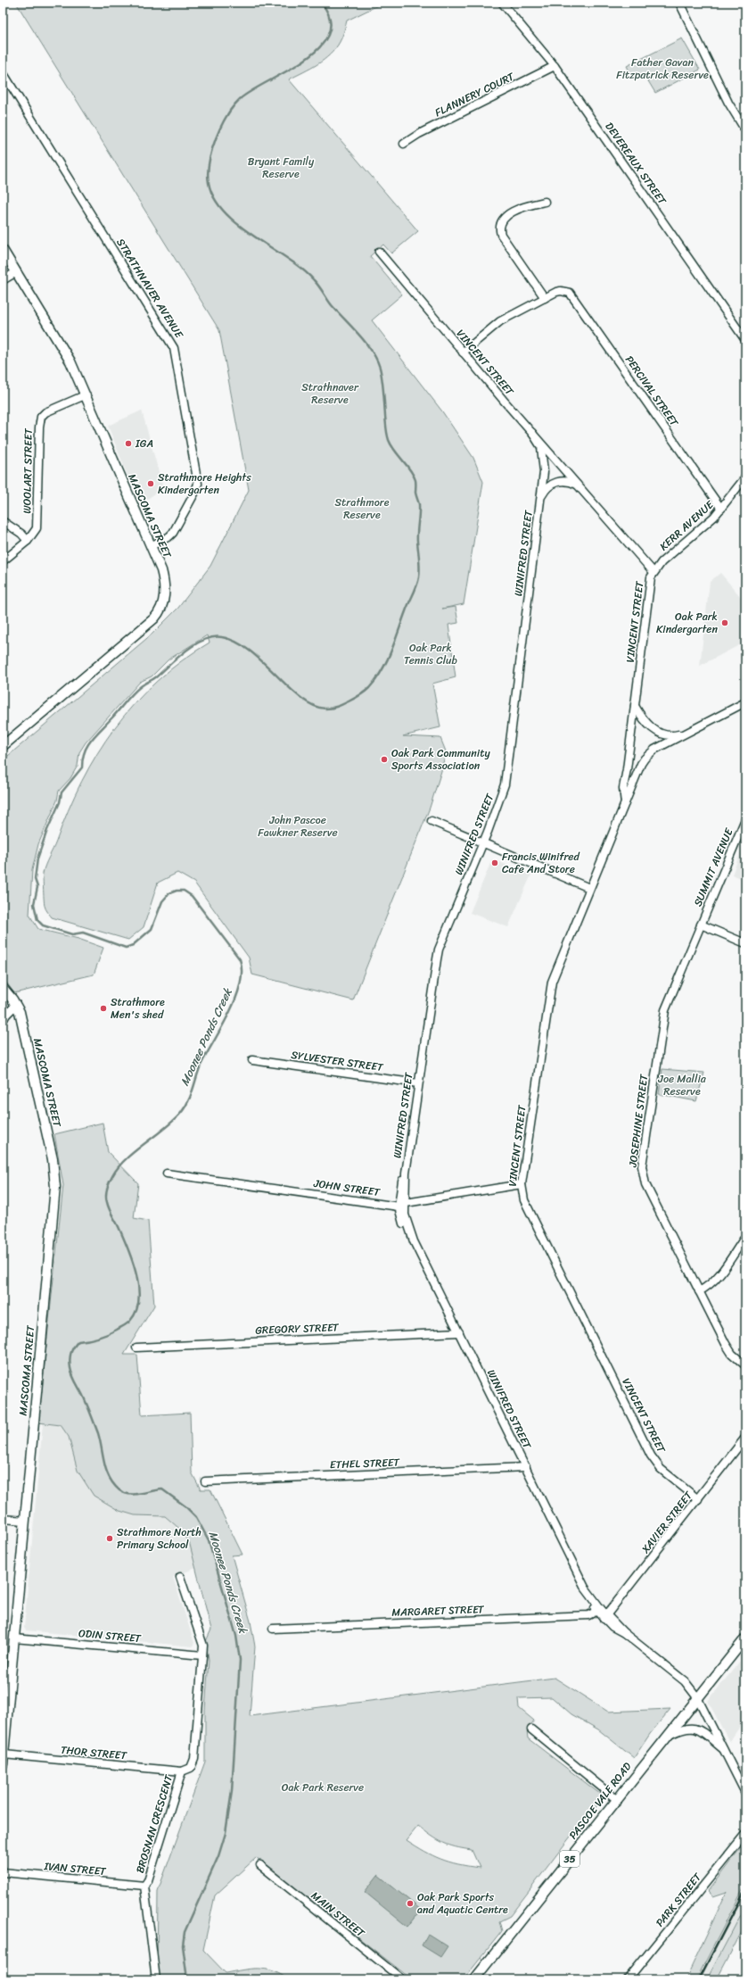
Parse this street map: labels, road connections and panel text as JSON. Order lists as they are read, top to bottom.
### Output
{
  "streets": {
    "main road": ["MASCOMA STREET", "PASCOE VALE ROAD", "35"],
    "street": [
      "FLANNERY COURT",
      "DEVEREAUX STREET",
      "STRATHNAVER AVENUE",
      "VINCENT STREET",
      "PERCIVAL STREET",
      "WOOLART STREET",
      "KERR AVENUE",
      "WINIFRED STREET",
      "SUMMIT AVENUE",
      "SYLVESTER STREET",
      "JOSEPHINE STREET",
      "JOHN STREET",
      "GREGORY STREET",
      "ETHEL STREET",
      "XAVIER STREET",
      "MARGARET STREET",
      "ODIN STREET",
      "THOR STREET",
      "BROSNAN CRESCENT",
      "IVAN STREET",
      "PARK STREET",
      "MAIN STREET"
    ]
  },
  "crossings": [
    ["FLANNERY COURT", "DEVEREAUX STREET"],
    ["STRATHNAVER AVENUE", "MASCOMA STREET"],
    ["VINCENT STREET", "KERR AVENUE"],
    ["VINCENT STREET", "WINIFRED STREET"],
    ["VINCENT STREET", "XAVIER STREET"],
    ["PERCIVAL STREET", "KERR AVENUE"],
    ["WOOLART STREET", "MASCOMA STREET"],
    ["MASCOMA STREET", "ODIN STREET"],
    ["MASCOMA STREET", "THOR STREET"],
    ["WINIFRED STREET", "SYLVESTER STREET"],
    ["WINIFRED STREET", "JOHN STREET"],
    ["WINIFRED STREET", "GREGORY STREET"],
    ["WINIFRED STREET", "ETHEL STREET"],
    ["WINIFRED STREET", "XAVIER STREET"],
    ["WINIFRED STREET", "MARGARET STREET"],
    ["WINIFRED STREET", "PASCOE VALE ROAD"],
    ["SUMMIT AVENUE", "JOSEPHINE STREET"],
    ["ODIN STREET", "BROSNAN CRESCENT"],
    ["THOR STREET", "BROSNAN CRESCENT"],
    ["BROSNAN CRESCENT", "IVAN STREET"]
  ],
  "water": ["Moonee Ponds Creek"],
  "parks": [
    "Father Gavan Fitzpatrick Reserve",
    "Bryant Family Reserve",
    "Strathnaver Reserve",
    "Strathmore Reserve",
    "Oak Park Tennis Club",
    "John Pascoe Fawkner Reserve",
    "Joe Mallia Reserve",
    "Oak Park Reserve"
  ],
  "places": [
    "IGA",
    "Strathmore Heights Kindergarten",
    "Oak Park Kindergarten",
    "Oak Park Community Sports Association",
    "Francis Winifred Cafe And Store",
    "Strathmore Men's shed",
    "Strathmore North Primary School",
    "Oak Park Sports and Aquatic Centre"
  ]
}
